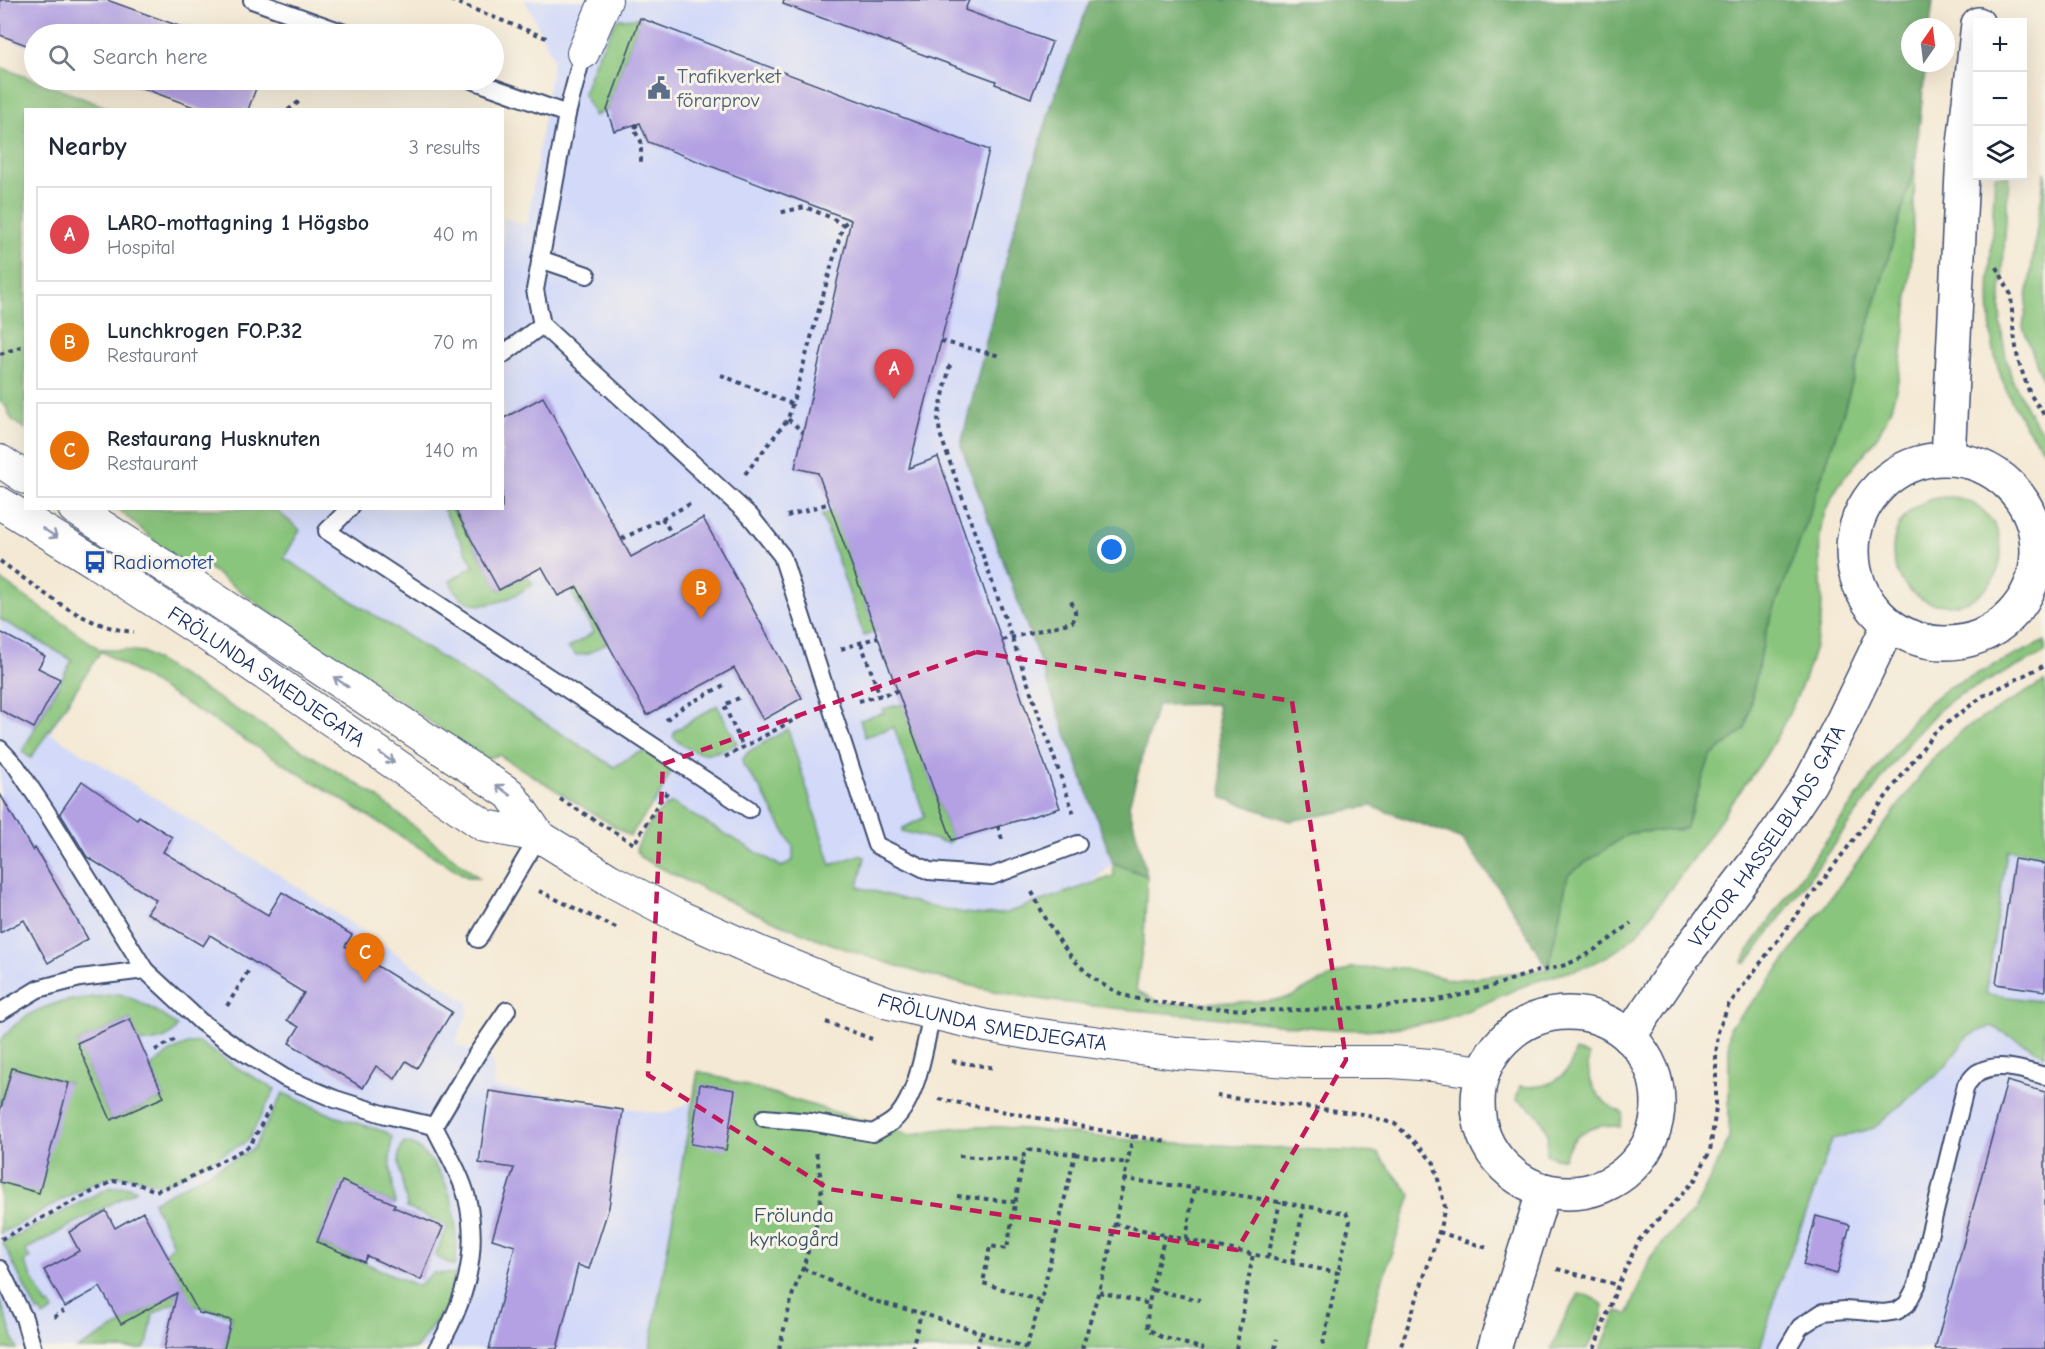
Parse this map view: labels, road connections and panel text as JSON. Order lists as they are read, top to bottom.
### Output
{
  "streets": {
    "street": ["FRÖLUNDA SMEDJEGATA", "VICTOR HASSELBLADS GATA"]
  },
  "crossings": [
    ["FRÖLUNDA SMEDJEGATA", "VICTOR HASSELBLADS GATA"]
  ],
  "parks": ["Frölunda kyrkogård"],
  "places": {
    "public building": ["Trafikverket förarprov"],
    "bus stop": ["Radiomotet"]
  },
  "north": "top",
  "page": {
    "map_buttons": ["+", "−"],
    "search": "Search here",
    "heading": ["Nearby", "3 results"],
    "list": [
      {
        "mark": "A",
        "name": "LARO-mottagning 1 Högsbo",
        "note": "Hospital",
        "value": "40 m"
      },
      {
        "mark": "B",
        "name": "Lunchkrogen FO.P.32",
        "note": "Restaurant",
        "value": "70 m"
      },
      {
        "mark": "C",
        "name": "Restaurang Husknuten",
        "note": "Restaurant",
        "value": "140 m"
      }
    ],
    "pins": ["A", "B", "C"]
  }
}
